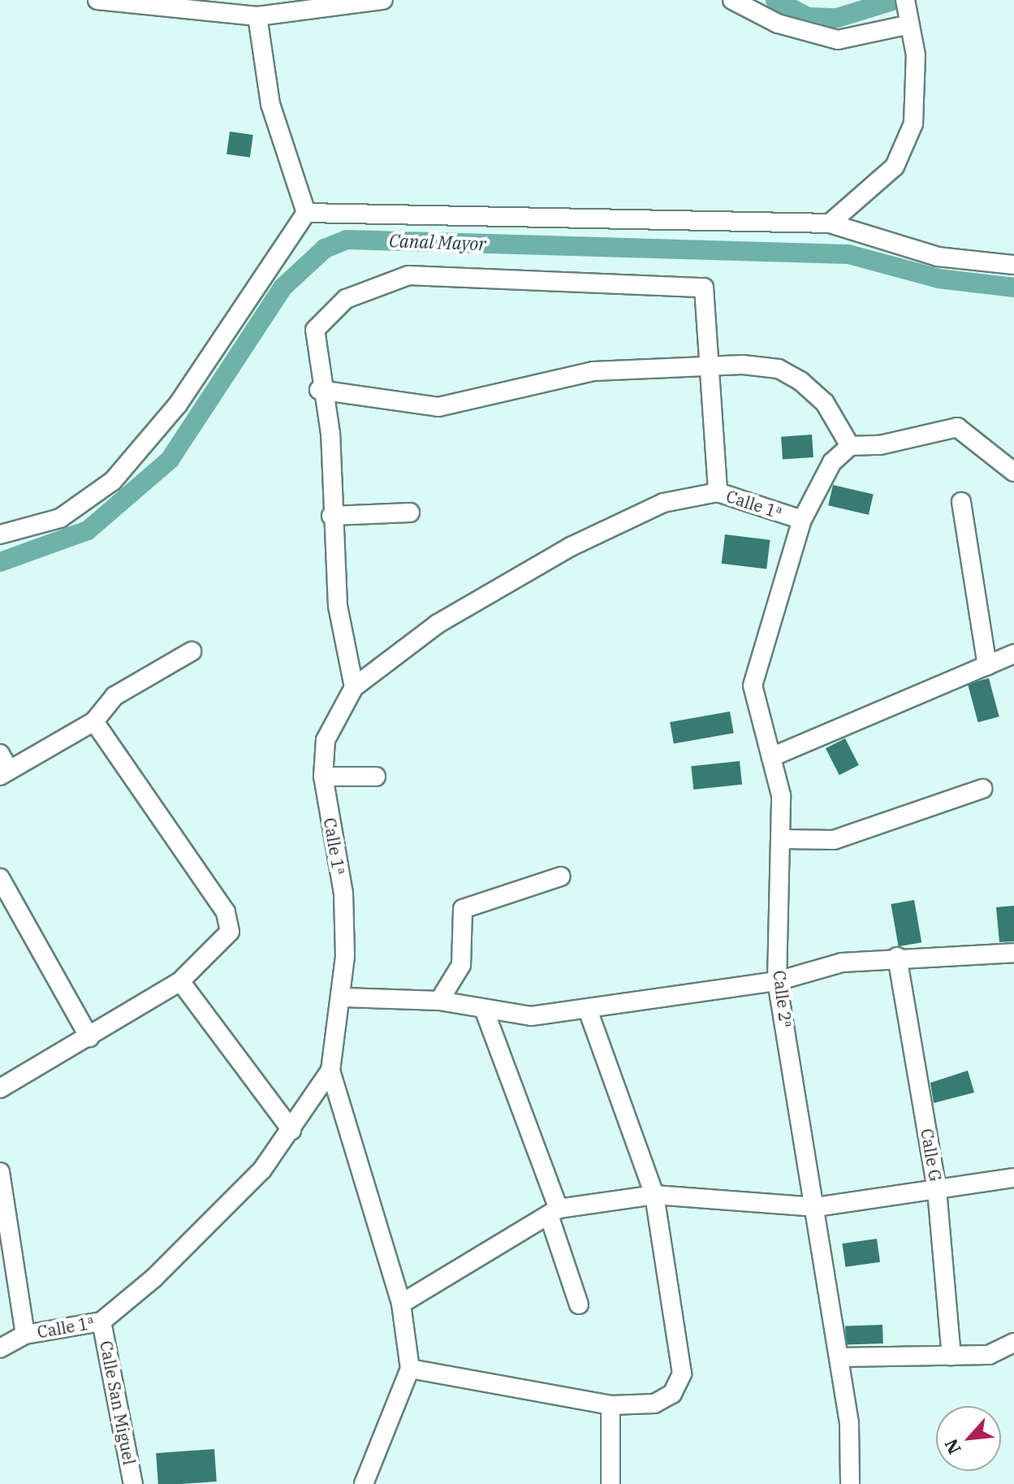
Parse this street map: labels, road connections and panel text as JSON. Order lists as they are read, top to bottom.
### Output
{
  "streets": {
    "street": [
      "Calle 1ª",
      "Calle 2ª",
      "Calle G",
      "Calle San Miguel"
    ]
  },
  "crossings": [
    ["Calle 1ª", "Calle 2ª"],
    ["Calle 1ª", "Calle San Miguel"]
  ],
  "water": ["Canal Mayor"],
  "north": "bottom left"
}
